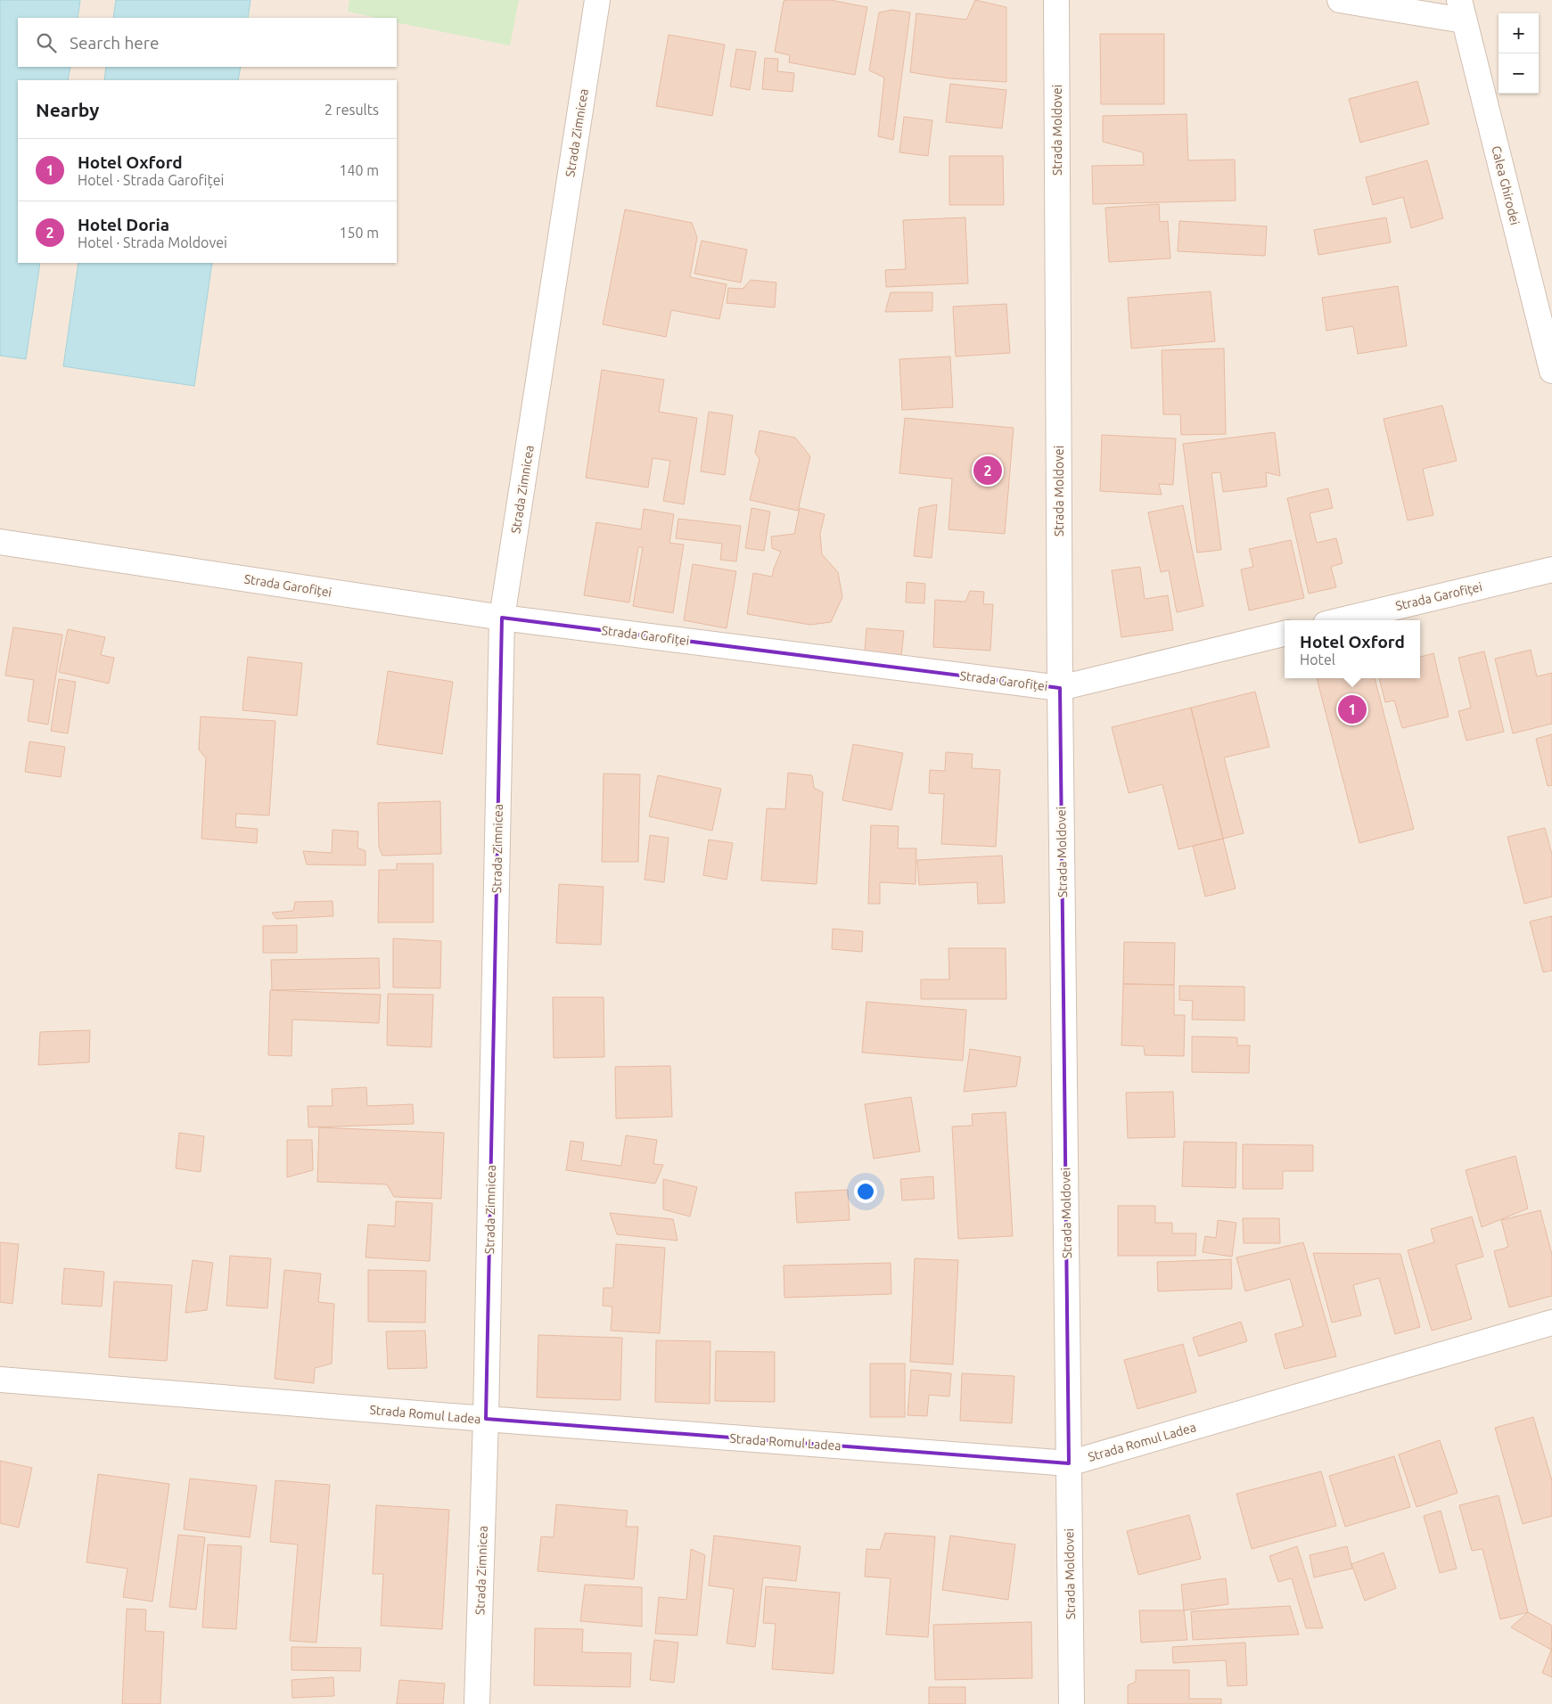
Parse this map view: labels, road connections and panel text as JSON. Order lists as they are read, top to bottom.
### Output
{
  "streets": {
    "street": [
      "Strada Moldovei",
      "Strada Zimnicea",
      "Calea Ghirodei",
      "Strada Garofiței",
      "Strada Romul Ladea"
    ]
  },
  "crossings": [
    ["Strada Moldovei", "Strada Garofiței"],
    ["Strada Moldovei", "Strada Romul Ladea"],
    ["Strada Zimnicea", "Strada Garofiței"],
    ["Strada Zimnicea", "Strada Romul Ladea"]
  ],
  "page": {
    "map_buttons": ["+", "−"],
    "search": "Search here",
    "heading": ["Nearby", "2 results"],
    "list": [
      {
        "mark": "1",
        "name": "Hotel Oxford",
        "note": "Hotel · Strada Garofiței",
        "value": "140 m"
      },
      {
        "mark": "2",
        "name": "Hotel Doria",
        "note": "Hotel · Strada Moldovei",
        "value": "150 m"
      }
    ],
    "pins": ["2", "1"],
    "popup": ["Hotel Oxford", "Hotel"]
  }
}
